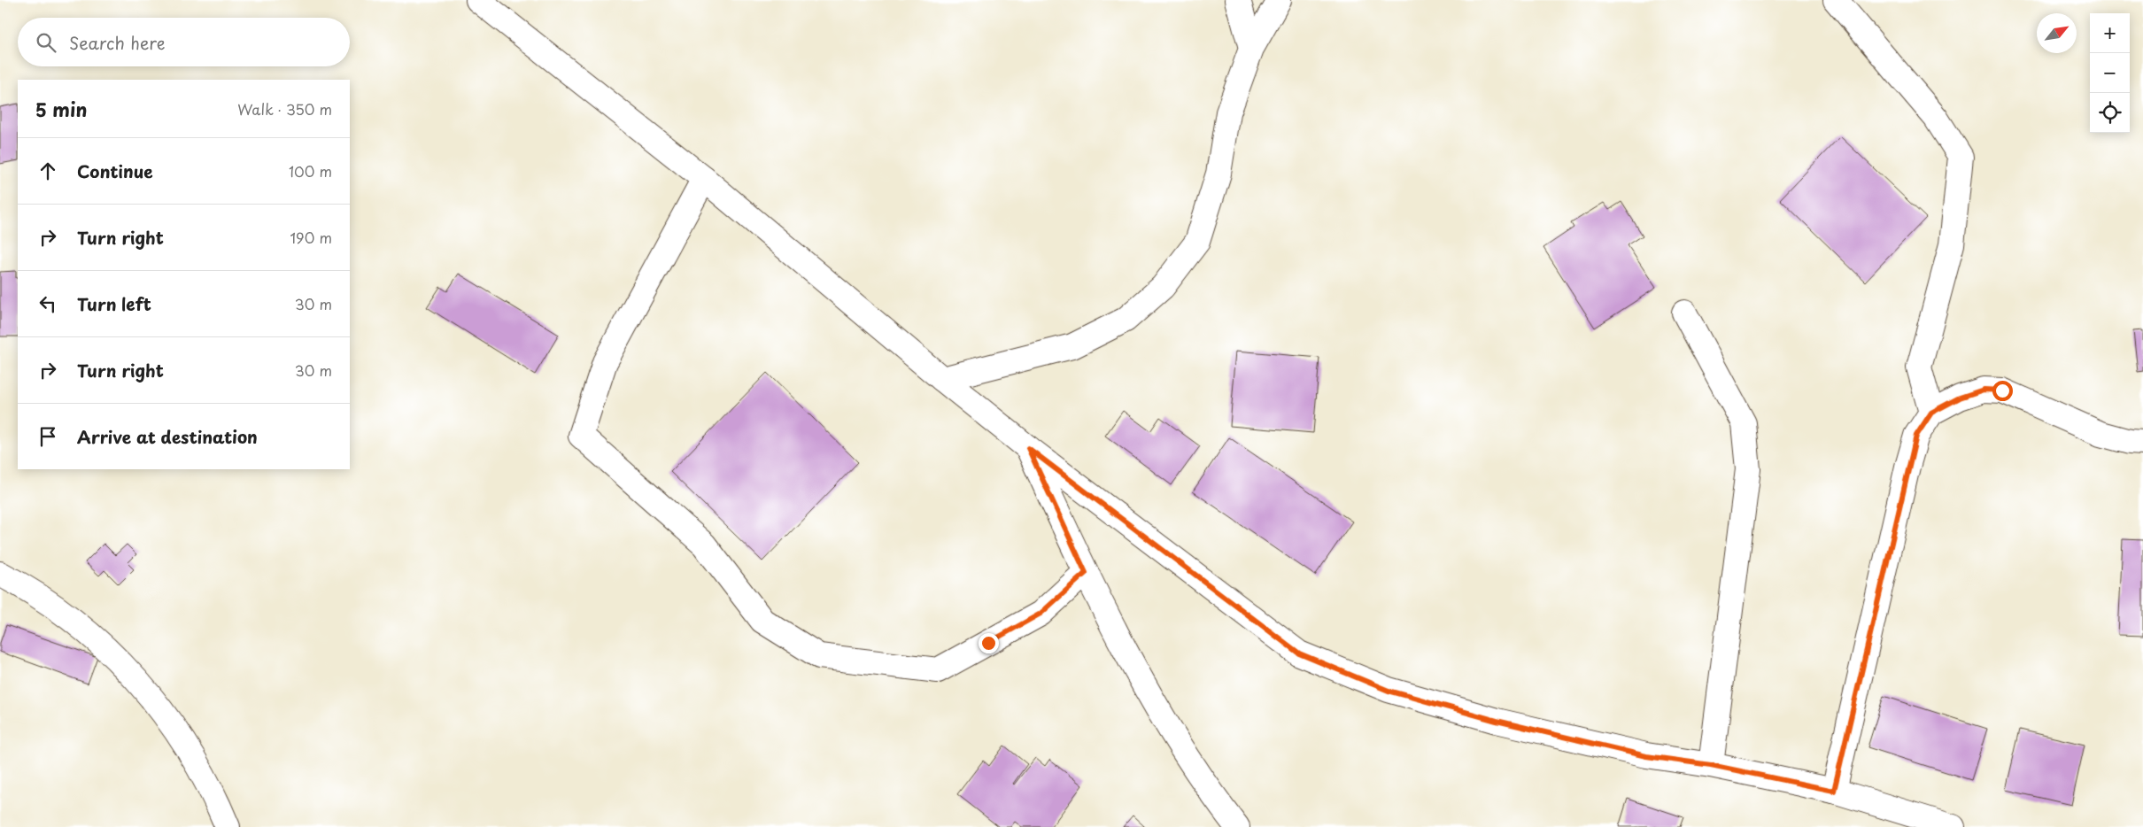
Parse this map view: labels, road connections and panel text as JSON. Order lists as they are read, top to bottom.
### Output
{
  "north": "top right",
  "page": {
    "map_buttons": ["+", "−"],
    "search": "Search here",
    "heading": ["5 min", "Walk · 350 m"],
    "list": [
      ["Continue", "100 m"],
      ["Turn right", "190 m"],
      ["Turn left", "30 m"],
      ["Turn right", "30 m"],
      "Arrive at destination"
    ]
  }
}
